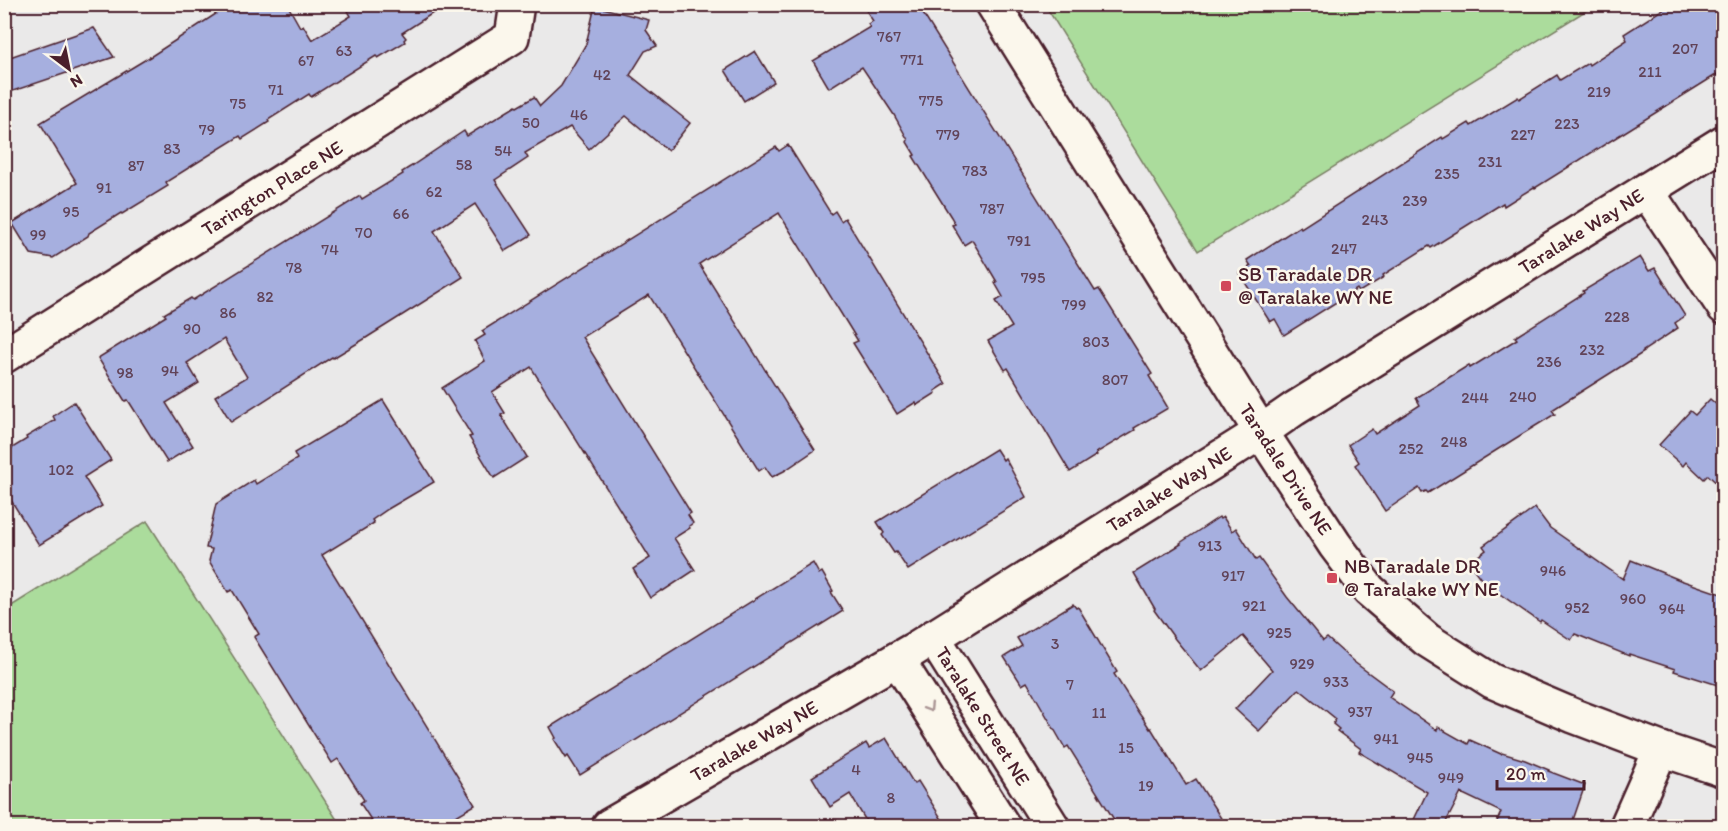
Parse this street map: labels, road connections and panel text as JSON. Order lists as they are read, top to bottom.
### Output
{
  "streets": {
    "street": [
      "Tarington Place NE",
      "Taralake Way NE",
      "Taradale Drive NE",
      "Taralake Street NE"
    ]
  },
  "crossings": [
    ["Taralake Way NE", "Taradale Drive NE"],
    ["Taralake Way NE", "Taralake Street NE"]
  ],
  "places": {
    "transit": ["SB Taradale DR @ Taralake WY NE", "NB Taradale DR @ Taralake WY NE"]
  },
  "house_numbers": [
    "767",
    "207",
    "63",
    "771",
    "67",
    "211",
    "42",
    "71",
    "219",
    "775",
    "75",
    "46",
    "50",
    "223",
    "79",
    "779",
    "227",
    "83",
    "54",
    "231",
    "58",
    "87",
    "783",
    "235",
    "91",
    "62",
    "239",
    "787",
    "95",
    "66",
    "243",
    "70",
    "99",
    "791",
    "247",
    "74",
    "78",
    "795",
    "82",
    "799",
    "86",
    "228",
    "90",
    "803",
    "232",
    "236",
    "94",
    "98",
    "807",
    "240",
    "244",
    "248",
    "252",
    "102",
    "913",
    "946",
    "917",
    "960",
    "921",
    "952",
    "964",
    "925",
    "3",
    "929",
    "933",
    "7",
    "937",
    "11",
    "941",
    "15",
    "945",
    "4",
    "949",
    "19",
    "8"
  ],
  "scale_bar": "20 m",
  "north": "bottom right"
}
